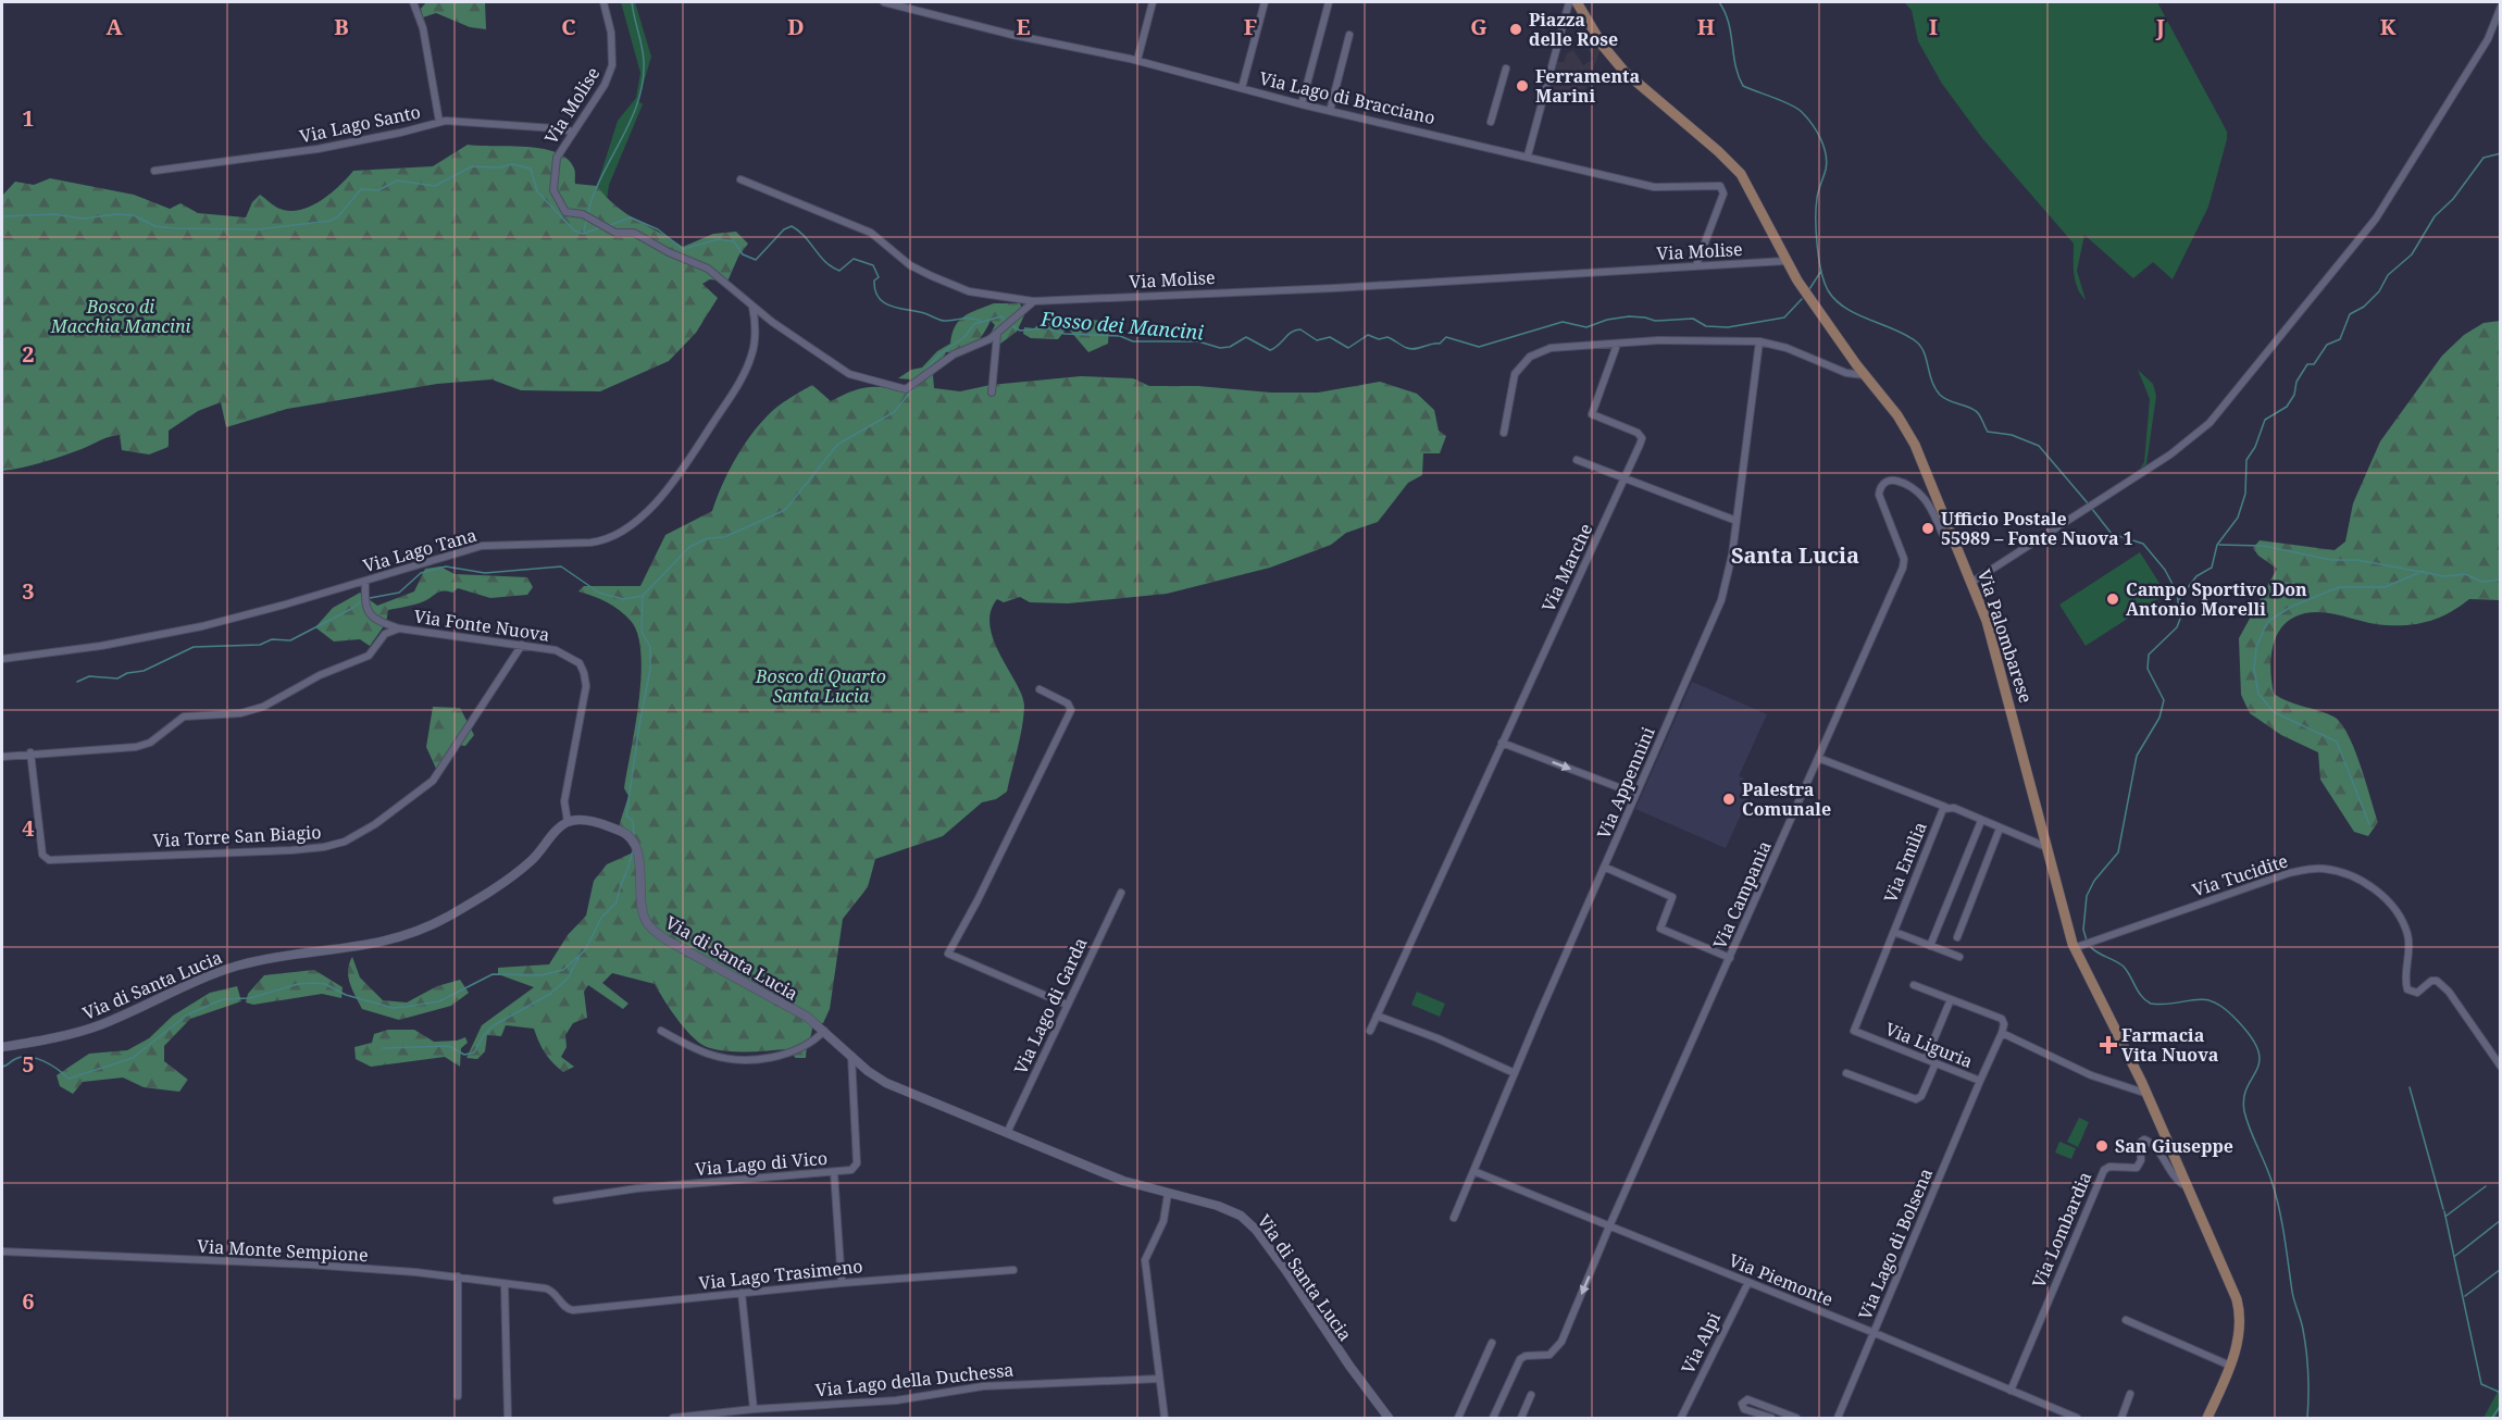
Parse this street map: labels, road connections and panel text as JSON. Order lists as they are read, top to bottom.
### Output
{
  "streets": {
    "main road": ["Via Palombarese"],
    "street": [
      "Via Lago di Bracciano",
      "Via Molise",
      "Via Lago Santo",
      "Via Lago Tana",
      "Via Marche",
      "Via Fonte Nuova",
      "Via Appennini",
      "Via Torre San Biagio",
      "Via Emilia",
      "Via Tucidite",
      "Via Campania",
      "Via di Santa Lucia",
      "Via Lago di Garda",
      "Via Liguria",
      "Via Lago di Vico",
      "Via Lombardia",
      "Via Lago di Bolsena",
      "Via Monte Sempione",
      "Via Lago Trasimeno",
      "Via Piemonte",
      "Via Alpi",
      "Via Lago della Duchessa"
    ]
  },
  "crossings": [
    ["Via Lago di Bracciano", "Via Molise"],
    ["Via Molise", "Via Lago Santo"],
    ["Via Molise", "Via Lago Tana"],
    ["Via Molise", "Via Palombarese"],
    ["Via Lago Tana", "Via Fonte Nuova"],
    ["Via Fonte Nuova", "Via Torre San Biagio"],
    ["Via Fonte Nuova", "Via di Santa Lucia"],
    ["Via Palombarese", "Via Emilia"],
    ["Via Palombarese", "Via Tucidite"],
    ["Via Palombarese", "Via Campania"],
    ["Via Palombarese", "Via Lombardia"],
    ["Via Appennini", "Via Piemonte"],
    ["Via Emilia", "Via Liguria"],
    ["Via Campania", "Via Piemonte"],
    ["Via di Santa Lucia", "Via Lago di Garda"],
    ["Via di Santa Lucia", "Via Lago di Vico"],
    ["Via Liguria", "Via Lago di Bolsena"],
    ["Via Lombardia", "Via Piemonte"],
    ["Via Lago di Bolsena", "Via Piemonte"],
    ["Via Monte Sempione", "Via Lago Trasimeno"],
    ["Via Piemonte", "Via Alpi"]
  ],
  "districts": ["Santa Lucia"],
  "water": ["Fosso dei Mancini"],
  "parks": ["Bosco di Macchia Mancini", "Bosco di Quarto Santa Lucia"],
  "places": {
    "other": [
      "Piazza delle Rose",
      "Ferramenta Marini",
      "Ufficio Postale 55989 – Fonte Nuova 1",
      "Campo Sportivo Don Antonio Morelli",
      "Palestra Comunale",
      "San Giuseppe"
    ],
    "health": ["Farmacia Vita Nuova"]
  },
  "grid": {
    "columns": [
      "A",
      "B",
      "C",
      "D",
      "E",
      "F",
      "G",
      "H",
      "I",
      "J",
      "K"
    ],
    "rows": [
      "1",
      "2",
      "3",
      "4",
      "5",
      "6"
    ]
  }
}
